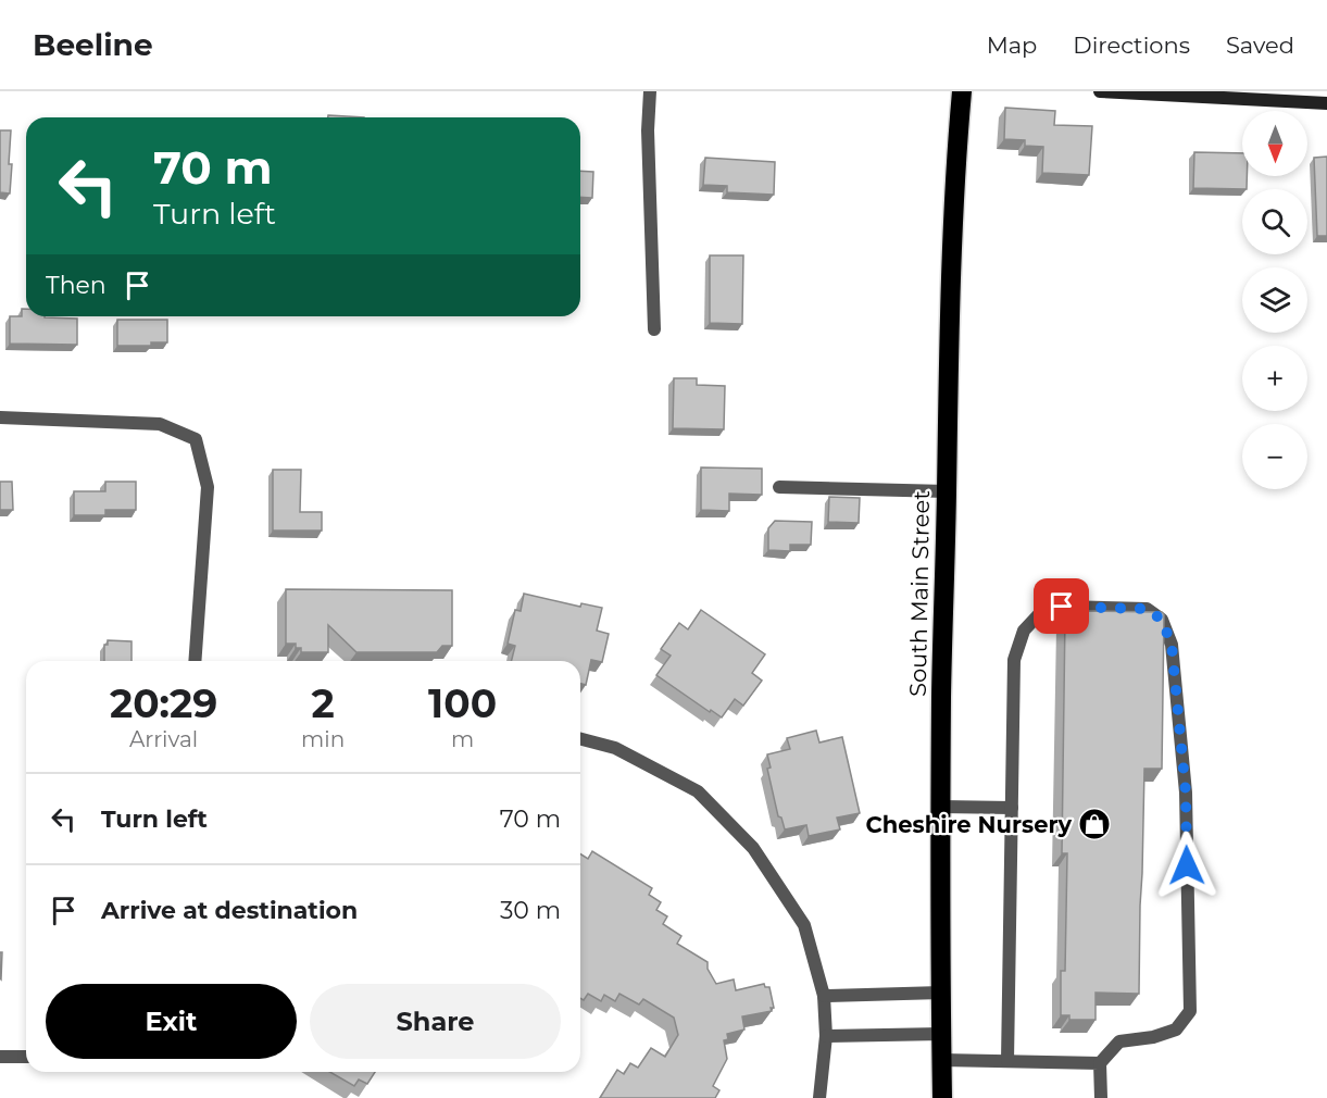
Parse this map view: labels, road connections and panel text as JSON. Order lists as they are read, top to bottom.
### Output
{
  "streets": {
    "highway": ["South Main Street"]
  },
  "places": {
    "shop": ["Cheshire Nursery"]
  },
  "north": "bottom",
  "page": {
    "header": "Beeline",
    "nav": ["Map", "Directions", "Saved"],
    "map_buttons": ["+", "−"],
    "turn": ["70 m", "Turn left"],
    "then": "Then",
    "eta": [
      "20:29",
      "Arrival",
      "2",
      "min",
      "100",
      "m"
    ],
    "list": [
      {
        "name": "Turn left",
        "value": "70 m"
      },
      {
        "name": "Arrive at destination",
        "value": "30 m"
      }
    ],
    "buttons": ["Exit", "Share"]
  }
}
